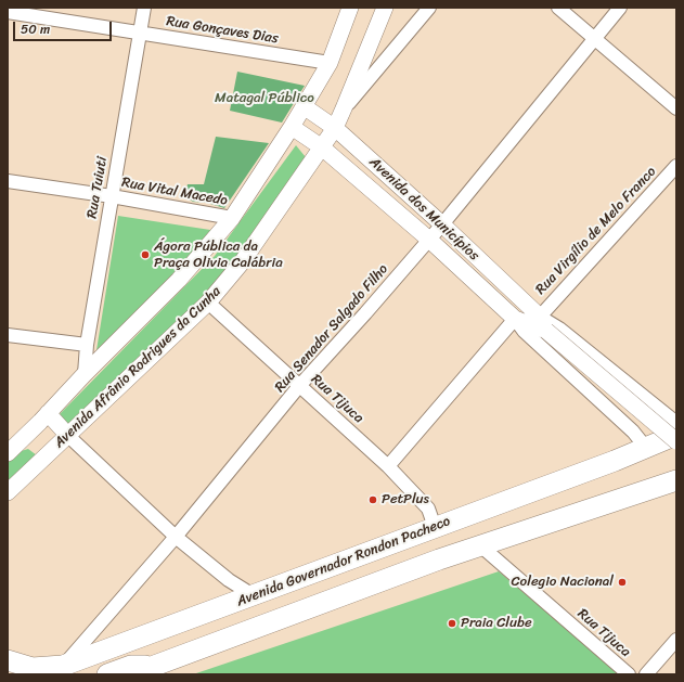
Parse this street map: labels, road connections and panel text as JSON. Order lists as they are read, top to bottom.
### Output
{
  "streets": {
    "main road": ["Avenida Governador Rondon Pacheco"],
    "street": [
      "Rua Gonçaves Dias",
      "Rua Tuiuti",
      "Rua Vital Macedo",
      "Avenida dos Municípios",
      "Rua Virgílio de Melo Franco",
      "Rua Senador Salgado Filho",
      "Avenida Afrânio Rodrigues da Cunha",
      "Rua Tijuca"
    ]
  },
  "crossings": [
    ["Rua Gonçaves Dias", "Rua Tuiuti"],
    ["Rua Gonçaves Dias", "Avenida Afrânio Rodrigues da Cunha"],
    ["Rua Tuiuti", "Rua Vital Macedo"],
    ["Rua Tuiuti", "Avenida Afrânio Rodrigues da Cunha"],
    ["Rua Vital Macedo", "Avenida Afrânio Rodrigues da Cunha"],
    ["Avenida dos Municípios", "Rua Virgílio de Melo Franco"],
    ["Avenida dos Municípios", "Rua Senador Salgado Filho"],
    ["Avenida dos Municípios", "Avenida Afrânio Rodrigues da Cunha"],
    ["Avenida dos Municípios", "Avenida Governador Rondon Pacheco"],
    ["Rua Senador Salgado Filho", "Rua Tijuca"],
    ["Rua Senador Salgado Filho", "Avenida Governador Rondon Pacheco"],
    ["Avenida Afrânio Rodrigues da Cunha", "Rua Tijuca"],
    ["Rua Tijuca", "Avenida Governador Rondon Pacheco"]
  ],
  "parks": ["Matagal Público"],
  "places": [
    "Ágora Pública da Praça Olivia Calábria",
    "PetPlus",
    "Colegio Nacional",
    "Praia Clube"
  ],
  "scale_bar": "50 m"
}
